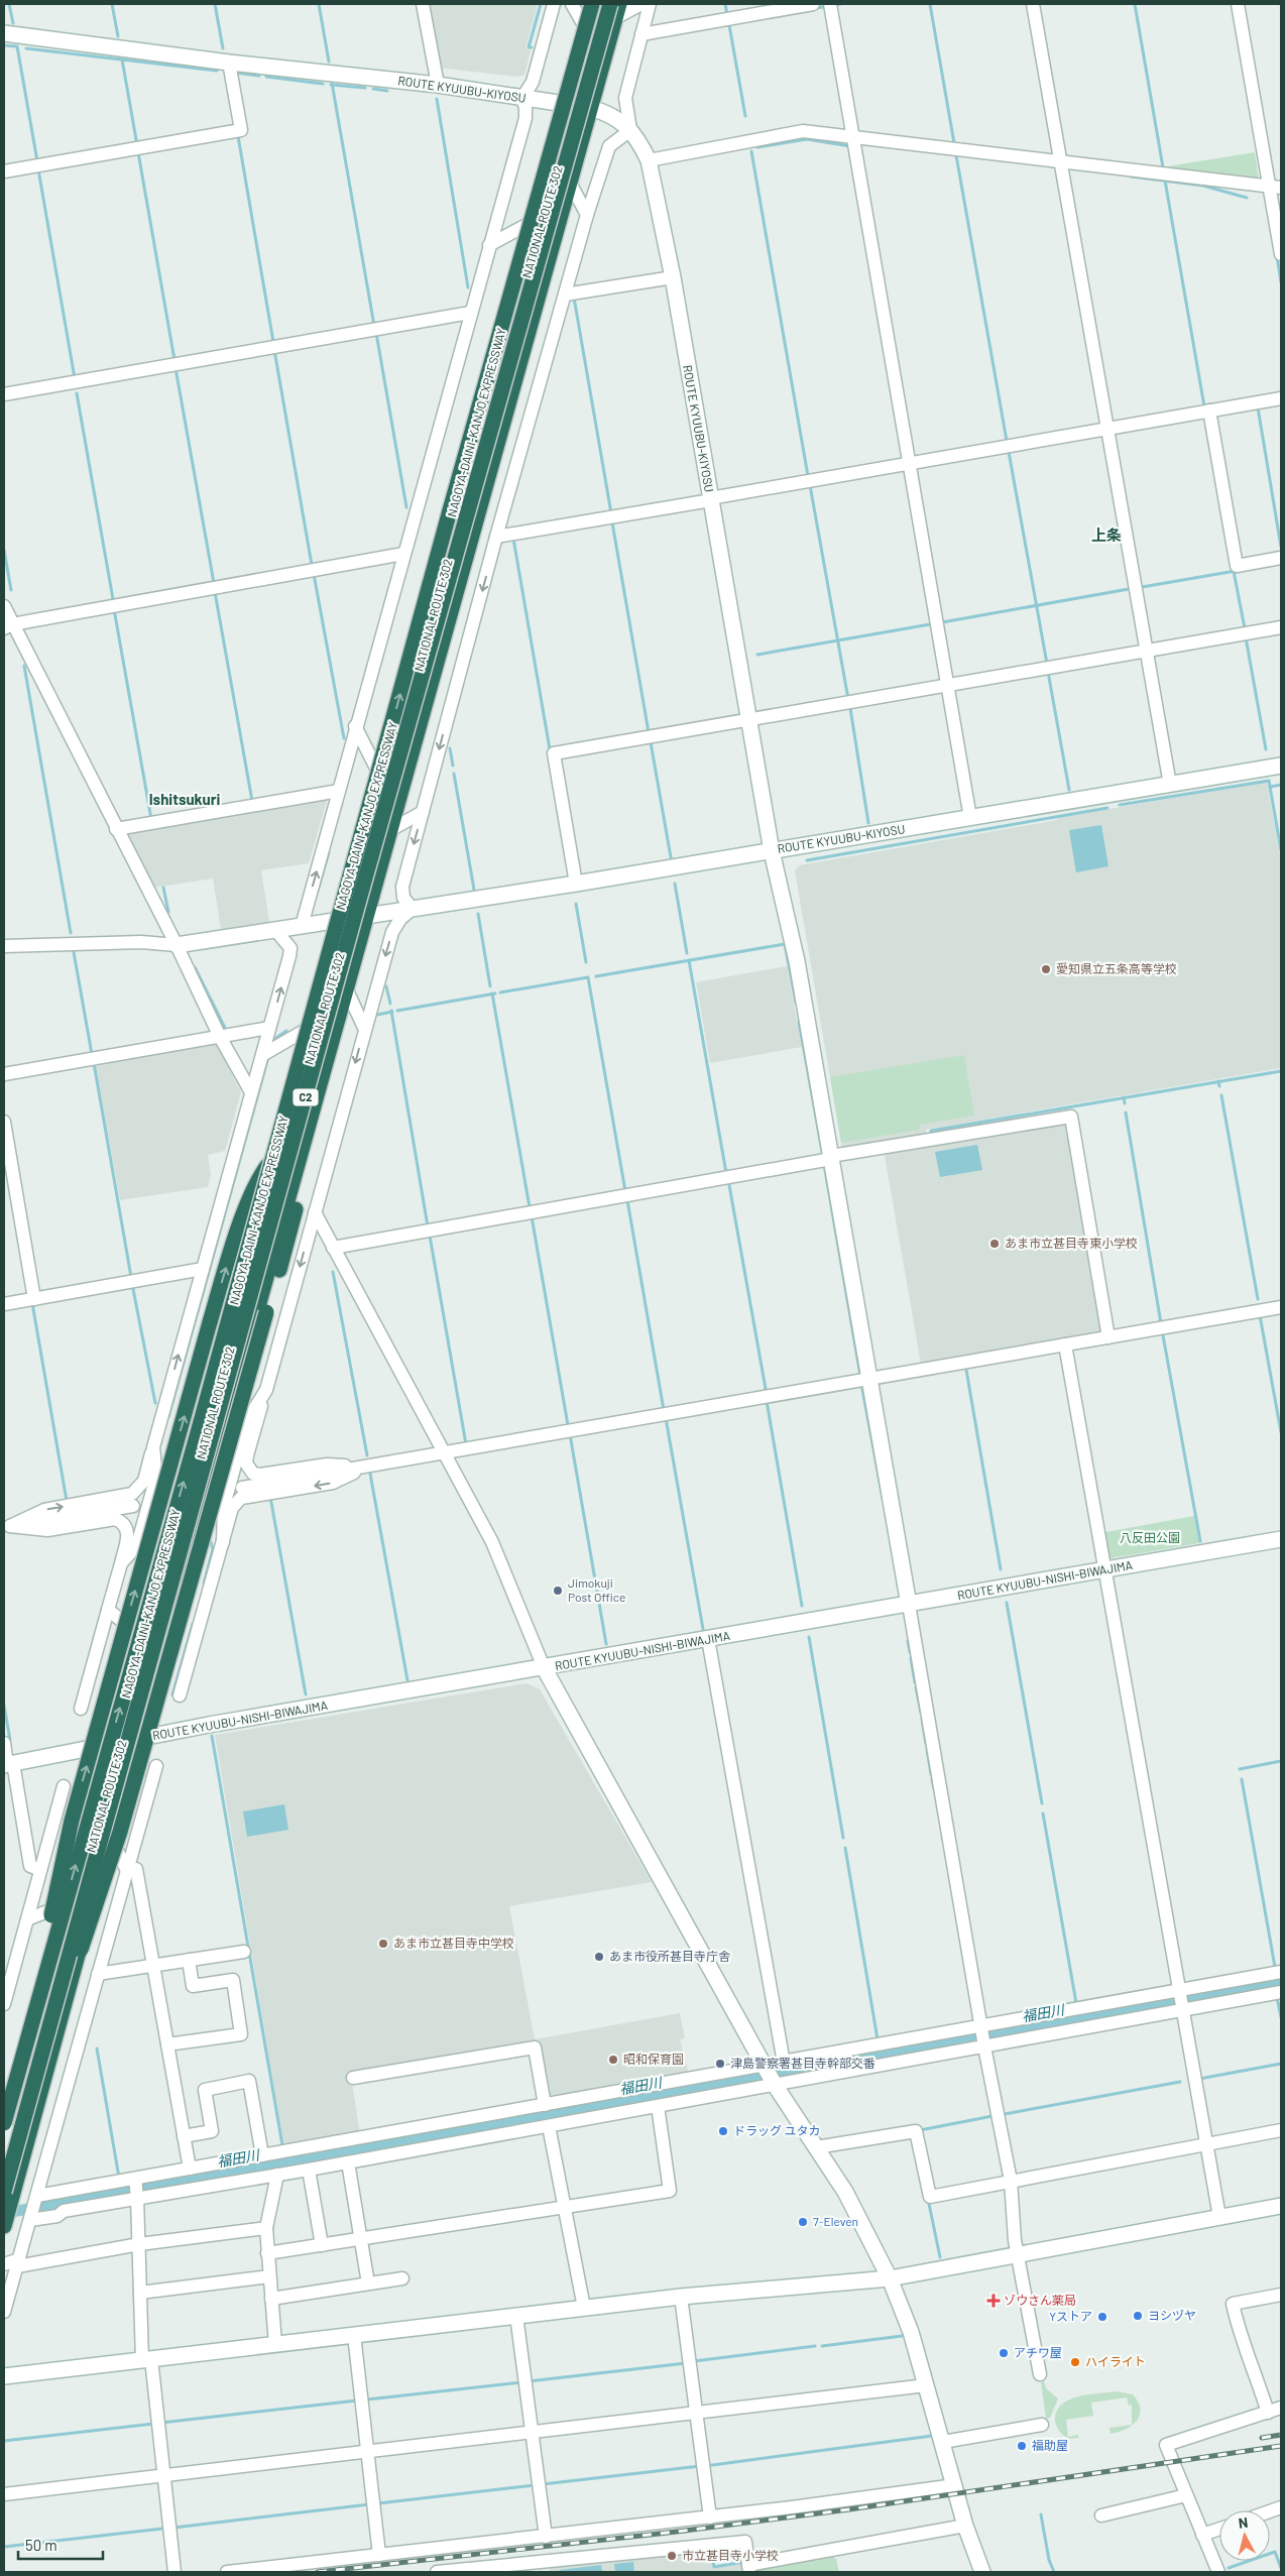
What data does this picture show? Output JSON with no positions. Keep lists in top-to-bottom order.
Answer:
{
  "streets": {
    "highway": ["NATIONAL ROUTE 302", "NAGOYA-DAINI-KANJO EXPRESSWAY", "C2"],
    "street": ["ROUTE KYUUBU-KIYOSU", "ROUTE KYUUBU-NISHI-BIWAJIMA"]
  },
  "crossings": [
    ["ROUTE KYUUBU-KIYOSU", "NATIONAL ROUTE 302"],
    ["NATIONAL ROUTE 302", "NAGOYA-DAINI-KANJO EXPRESSWAY"],
    ["NATIONAL ROUTE 302", "ROUTE KYUUBU-NISHI-BIWAJIMA"]
  ],
  "districts": ["上条", "Ishitsukuri"],
  "water": ["福田川"],
  "parks": ["八反田公園"],
  "places": {
    "other": [
      "愛知県立五条高等学校",
      "あま市立甚目寺東小学校",
      "Jimokuji Post Office",
      "あま市立甚目寺中学校",
      "あま市役所甚目寺庁舎",
      "昭和保育園",
      "津島警察署甚目寺幹部交番",
      "ドラッグ ユタカ",
      "7-Eleven",
      "ヨシヅヤ",
      "Yストア",
      "アチワ屋",
      "ハイライト",
      "福助屋",
      "市立甚目寺小学校"
    ],
    "health": ["ゾウさん薬局"]
  },
  "scale_bar": "50 m",
  "north": "top"
}
